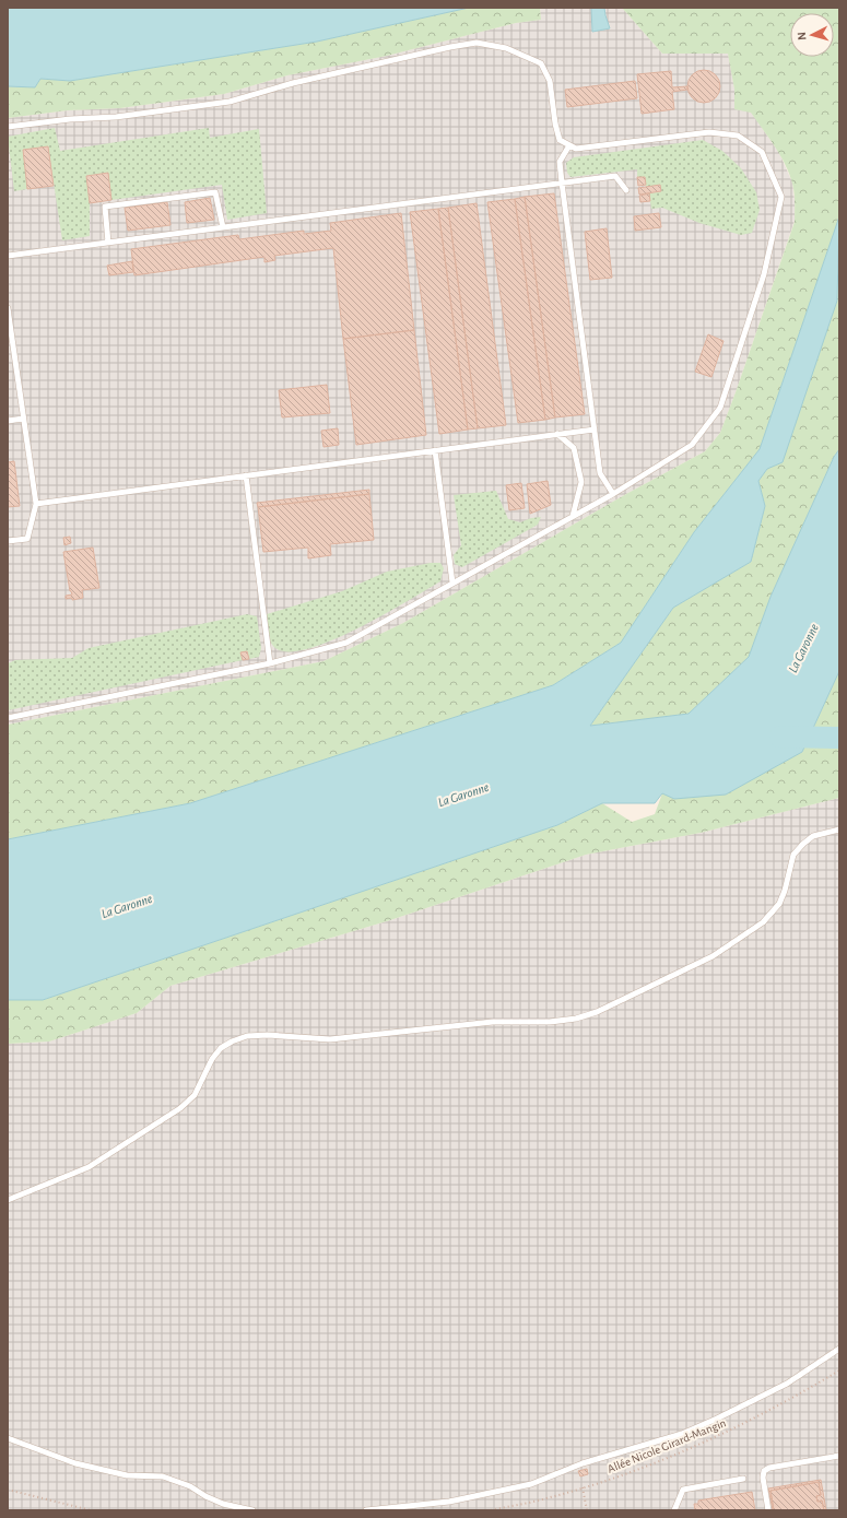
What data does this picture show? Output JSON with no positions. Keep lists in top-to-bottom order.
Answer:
{
  "streets": {
    "path": ["Allée Nicole Girard-Mangin"]
  },
  "water": ["La Garonne"],
  "north": "left"
}
